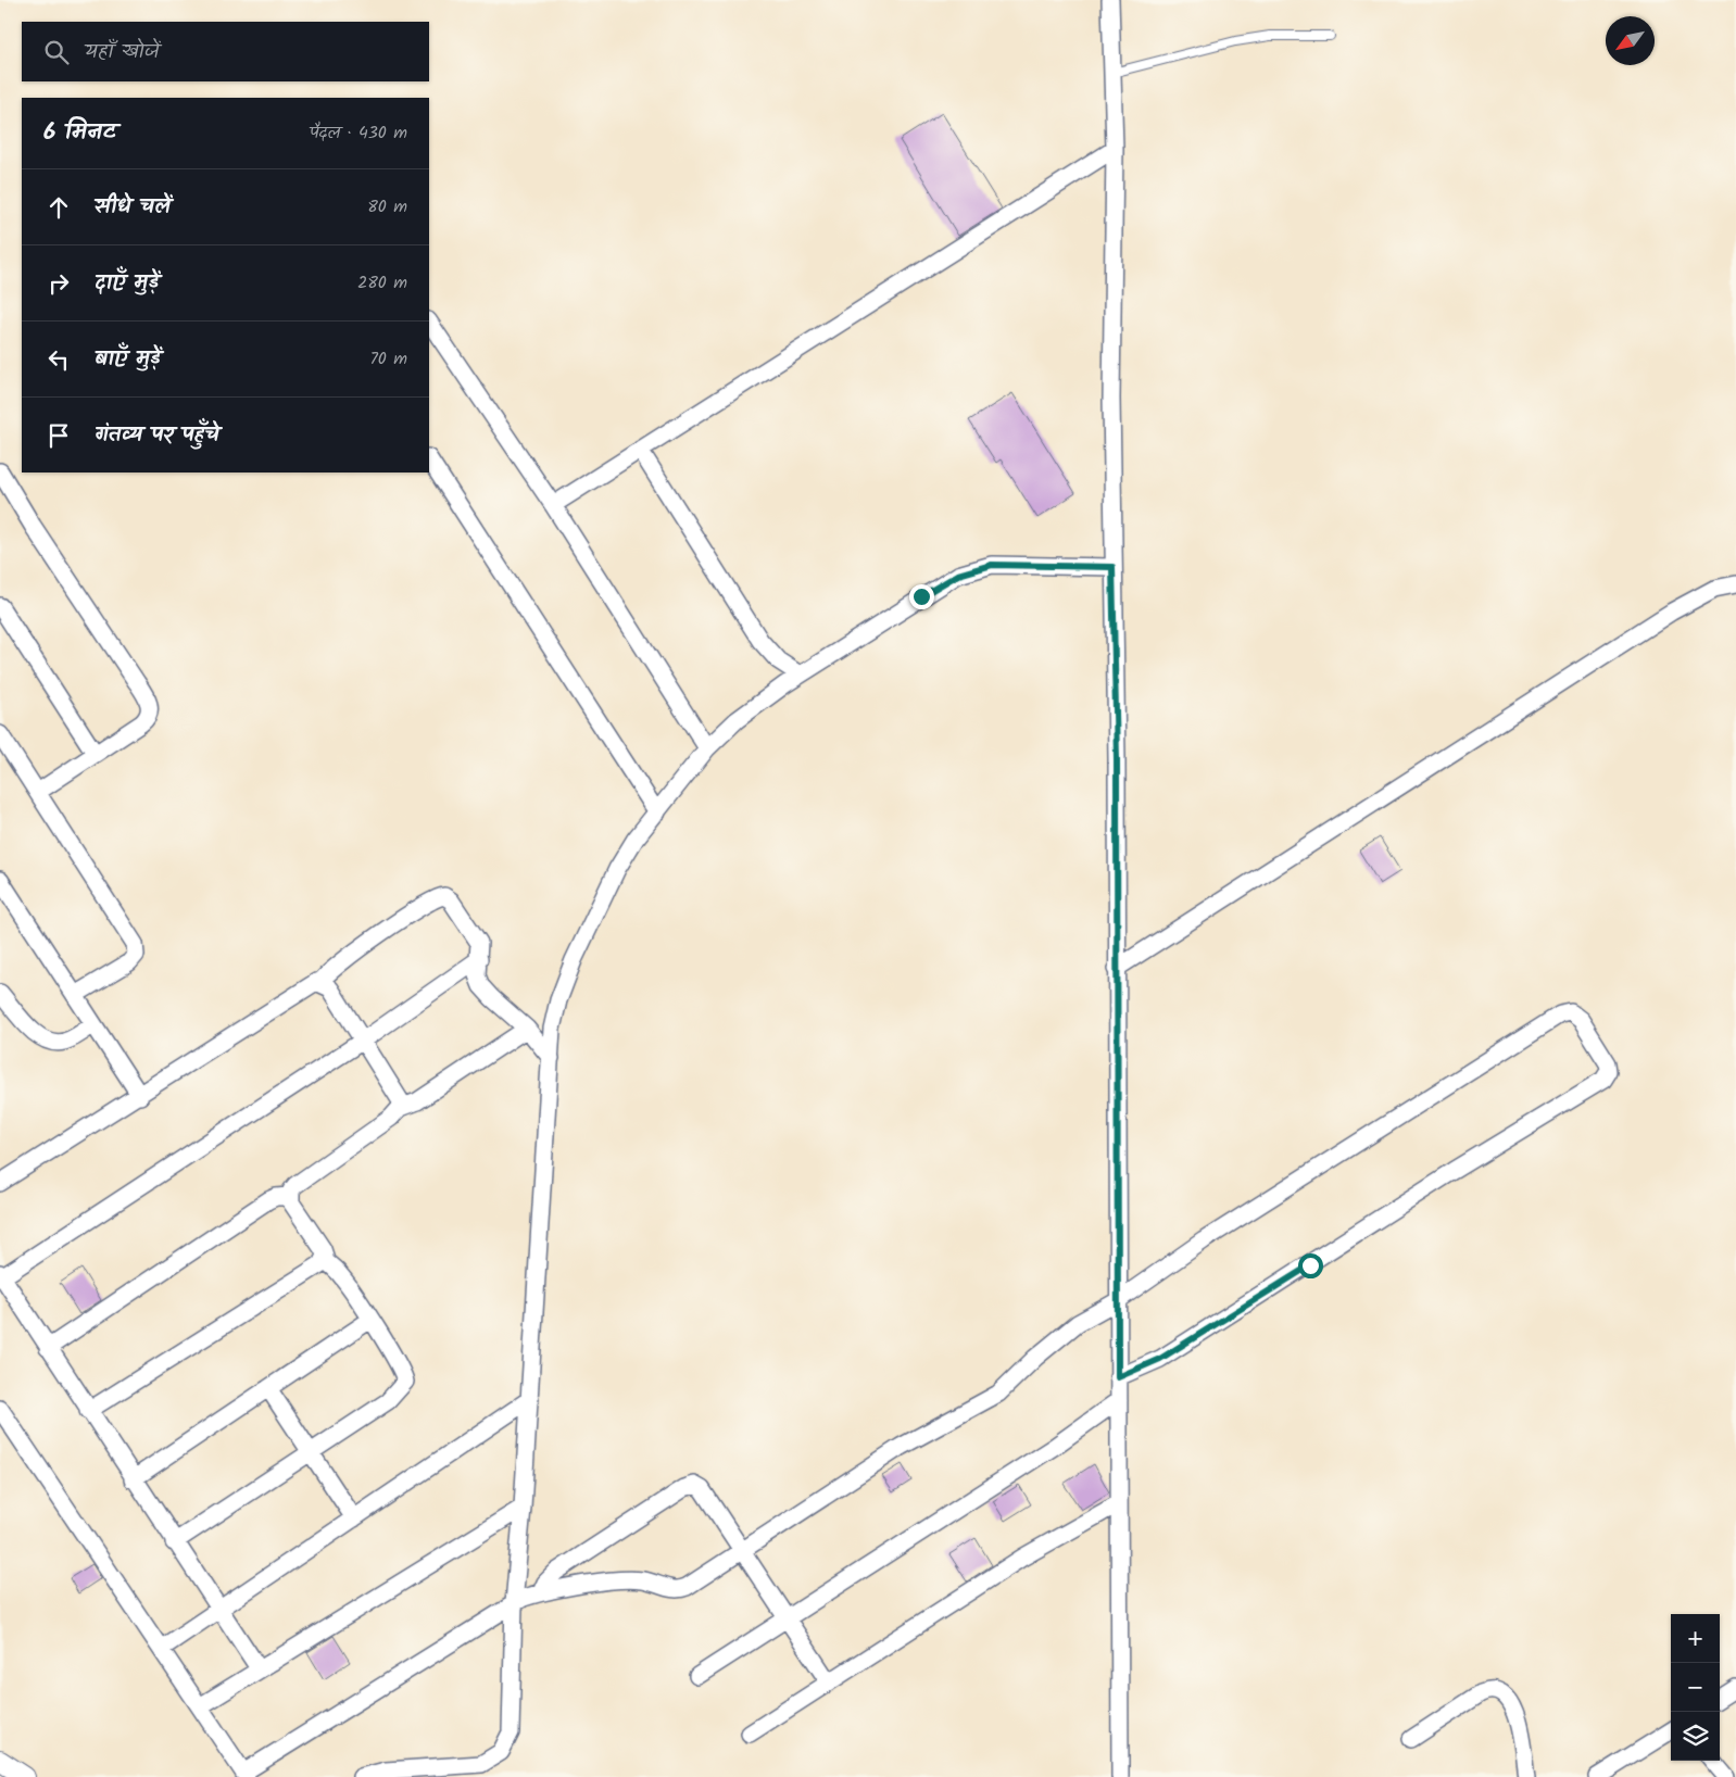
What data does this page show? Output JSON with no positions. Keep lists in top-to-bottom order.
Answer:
{
  "north": "bottom left",
  "page": {
    "search": "यहाँ खोजें",
    "heading": ["6 मिनट", "पैदल · 430 m"],
    "list": [
      ["सीधे चलें", "80 m"],
      ["दाएँ मुड़ें", "280 m"],
      ["बाएँ मुड़ें", "70 m"],
      "गंतव्य पर पहुँचे"
    ],
    "map_buttons": ["+", "−"]
  }
}
